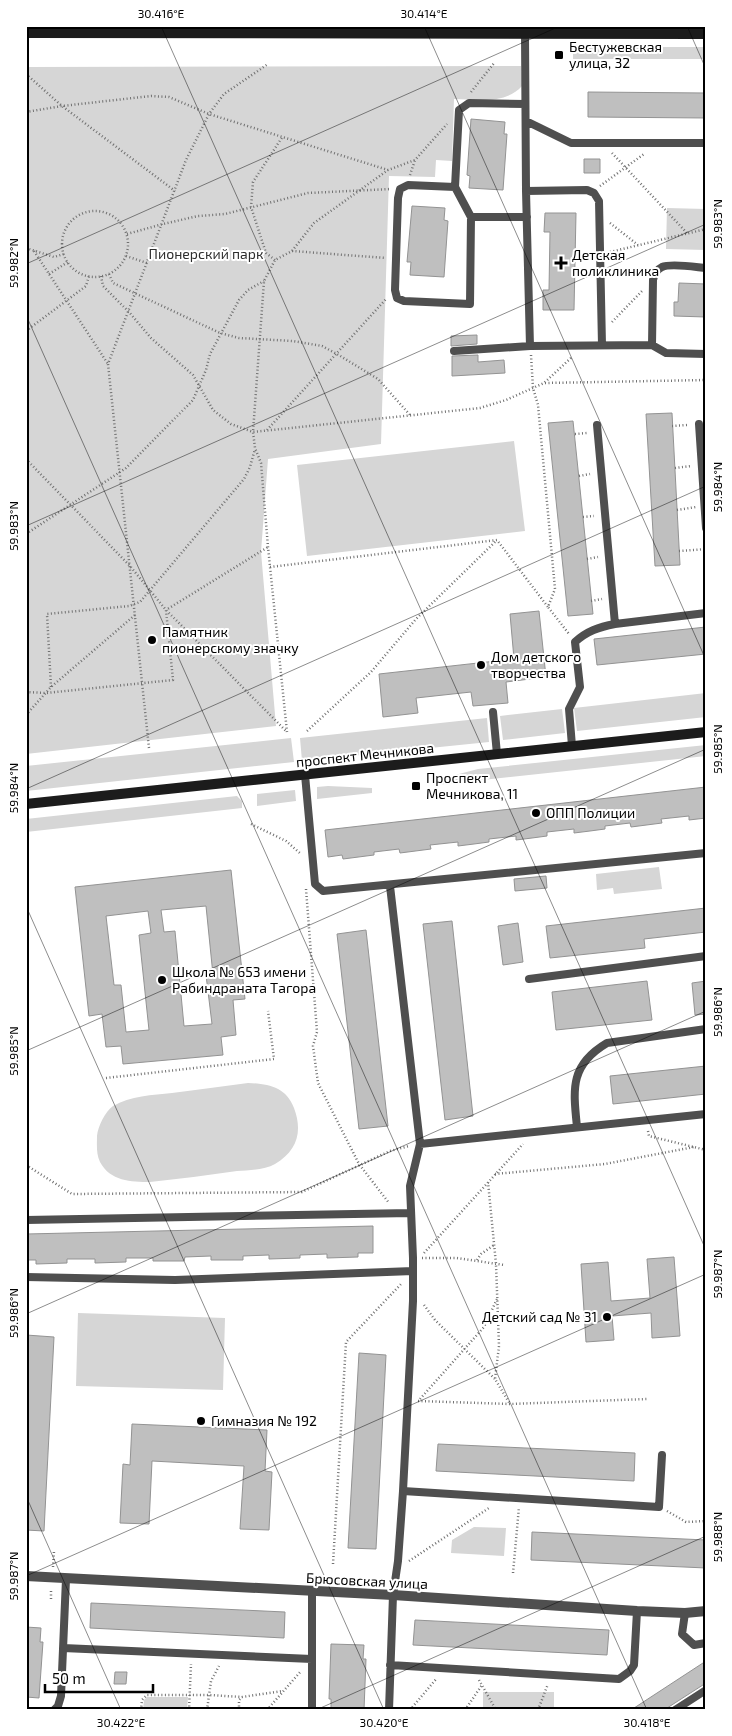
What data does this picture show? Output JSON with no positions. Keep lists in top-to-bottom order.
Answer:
{
  "streets": {
    "street": ["проспект Мечникова", "Брюсовская улица"]
  },
  "parks": ["Пионерский парк"],
  "places": {
    "transit": ["Бестужевская улица, 32", "Проспект Мечникова, 11"],
    "health": ["Детская поликлиника"],
    "other": [
      "Памятник пионерскому значку",
      "Дом детского творчества",
      "ОПП Полиции",
      "Школа № 653 имени Рабиндраната Тагора",
      "Детский сад № 31",
      "Гимназия № 192"
    ]
  },
  "scale_bar": "50 m",
  "coordinates": [
    "30.416°E",
    "30.414°E",
    "59.983°N",
    "59.982°N",
    "59.984°N",
    "59.985°N",
    "59.986°N",
    "59.987°N",
    "59.988°N",
    "30.422°E",
    "30.420°E",
    "30.418°E"
  ]
}
